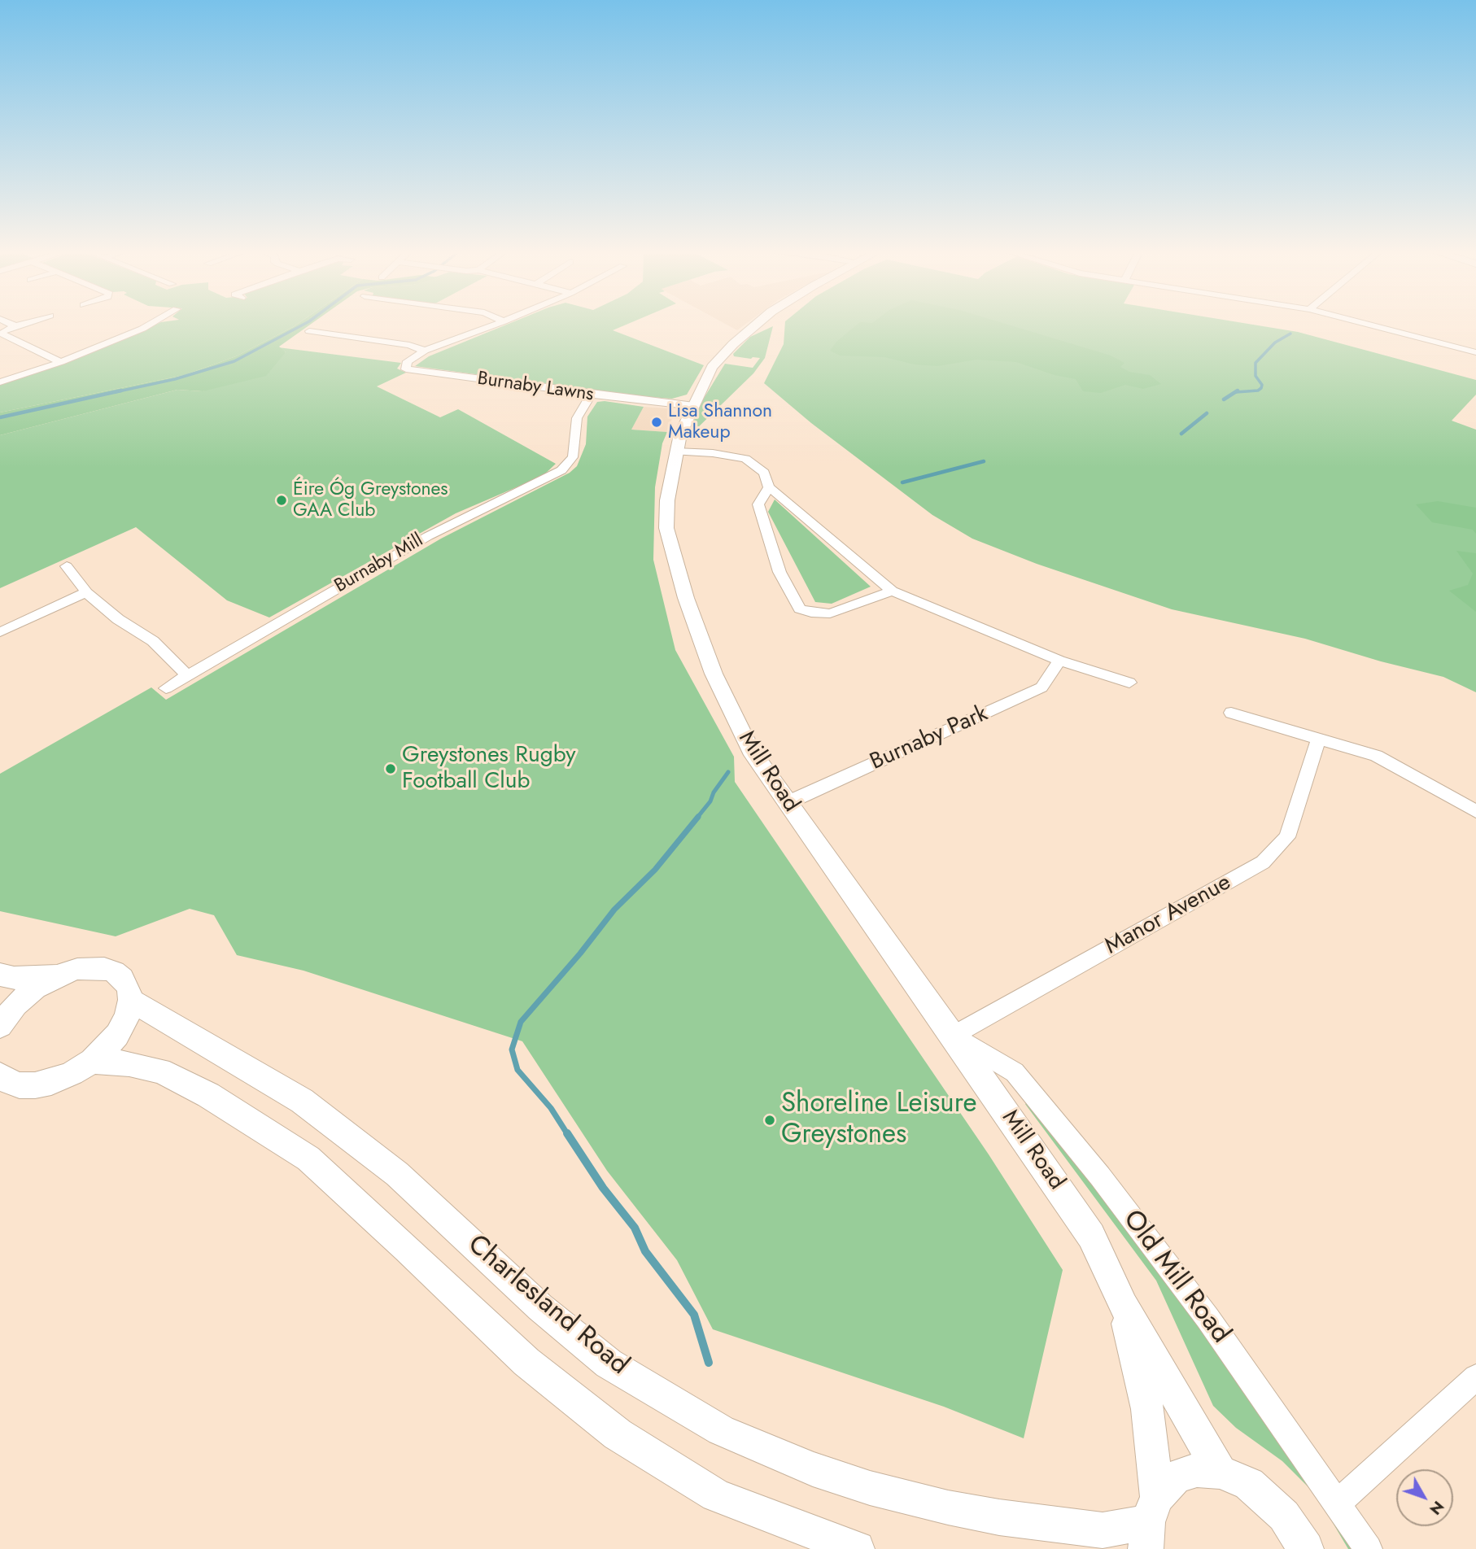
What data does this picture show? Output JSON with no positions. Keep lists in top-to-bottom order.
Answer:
{
  "streets": {
    "main road": ["Mill Road", "Charlesland Road"],
    "street": [
      "Burnaby Lawns",
      "Burnaby Mill",
      "Burnaby Park",
      "Manor Avenue",
      "Old Mill Road"
    ]
  },
  "crossings": [
    ["Burnaby Lawns", "Burnaby Mill"],
    ["Burnaby Lawns", "Mill Road"],
    ["Burnaby Park", "Mill Road"],
    ["Mill Road", "Manor Avenue"],
    ["Mill Road", "Old Mill Road"],
    ["Mill Road", "Charlesland Road"],
    ["Manor Avenue", "Old Mill Road"]
  ],
  "places": [
    "Lisa Shannon Makeup",
    "Éire Óg Greystones GAA Club",
    "Greystones Rugby Football Club",
    "Shoreline Leisure Greystones"
  ],
  "north": "bottom right"
}
